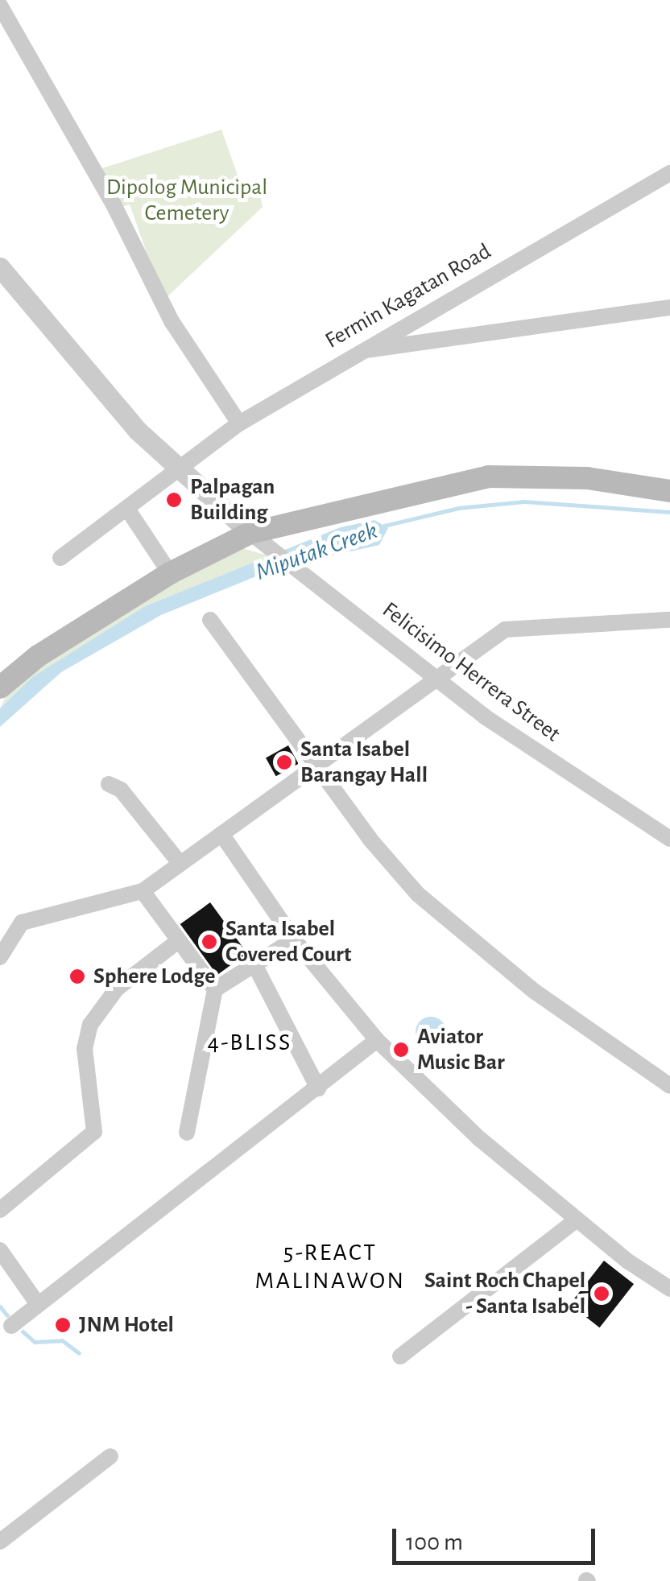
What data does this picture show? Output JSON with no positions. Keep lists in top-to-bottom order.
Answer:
{
  "streets": {
    "street": ["Fermin Kagatan Road", "Felicisimo Herrera Street"]
  },
  "crossings": [
    ["Fermin Kagatan Road", "Felicisimo Herrera Street"]
  ],
  "districts": ["4-BLISS", "5-REACT MALINAWON"],
  "water": ["Miputak Creek"],
  "parks": ["Dipolog Municipal Cemetery"],
  "places": [
    "Palpagan Building",
    "Santa Isabel Barangay Hall",
    "Santa Isabel Covered Court",
    "Sphere Lodge",
    "Aviator Music Bar",
    "Saint Roch Chapel - Santa Isabel",
    "JNM Hotel"
  ],
  "scale_bar": "100 m"
}
